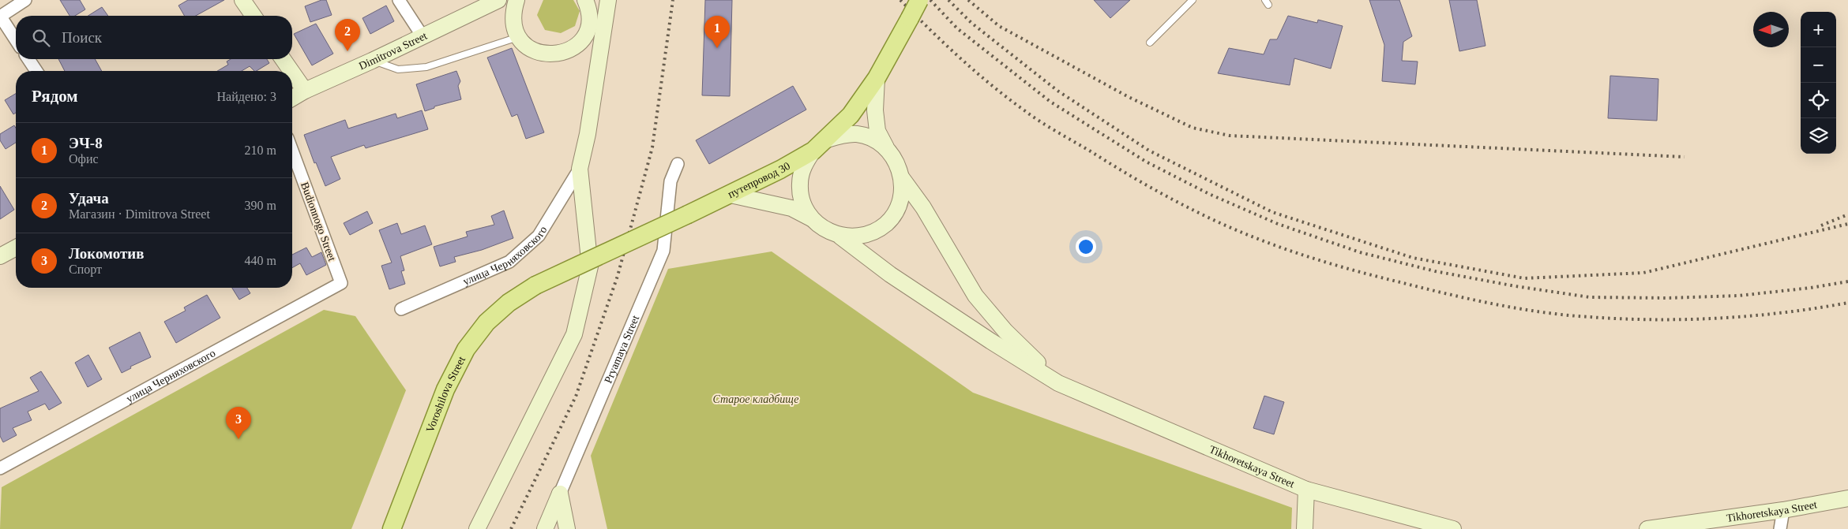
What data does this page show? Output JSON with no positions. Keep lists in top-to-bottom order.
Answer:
{
  "streets": {
    "main road": ["путепровод 30", "Voroshilova Street"],
    "street": [
      "Dimitrova Street",
      "Budionnogo Street",
      "улица Черняховского",
      "Pryamaya Street",
      "Tikhoretskaya Street"
    ]
  },
  "crossings": [
    ["путепровод 30", "Voroshilova Street"],
    ["Budionnogo Street", "улица Черняховского"]
  ],
  "parks": ["Старое кладбище"],
  "north": "left",
  "page": {
    "map_buttons": ["+", "−"],
    "pins": ["1", "2", "3"],
    "search": "Поиск",
    "heading": ["Рядом", "Найдено: 3"],
    "list": [
      {
        "mark": "1",
        "name": "ЭЧ-8",
        "note": "Офис",
        "value": "210 m"
      },
      {
        "mark": "2",
        "name": "Удача",
        "note": "Магазин · Dimitrova Street",
        "value": "390 m"
      },
      {
        "mark": "3",
        "name": "Локомотив",
        "note": "Спорт",
        "value": "440 m"
      }
    ]
  }
}
